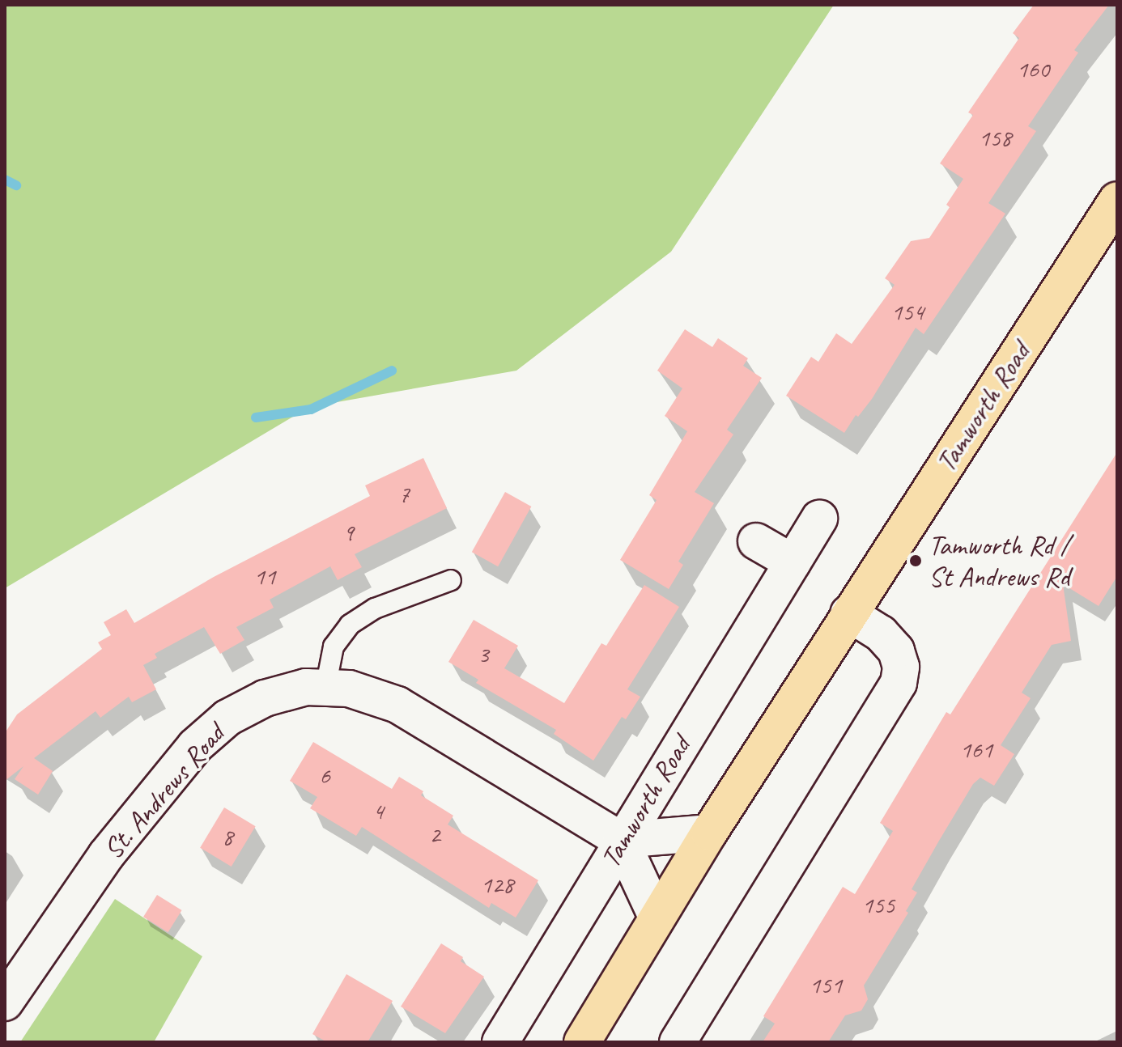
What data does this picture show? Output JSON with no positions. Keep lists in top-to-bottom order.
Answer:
{
  "streets": {
    "main road": ["Tamworth Road"],
    "street": ["St. Andrews Road"]
  },
  "crossings": [
    ["Tamworth Road", "St. Andrews Road"]
  ],
  "places": ["Tamworth Rd / St Andrews Rd"],
  "house_numbers": [
    "160",
    "158",
    "154",
    "7",
    "9",
    "11",
    "3",
    "161",
    "6",
    "4",
    "2",
    "8",
    "128",
    "155",
    "151"
  ]
}
